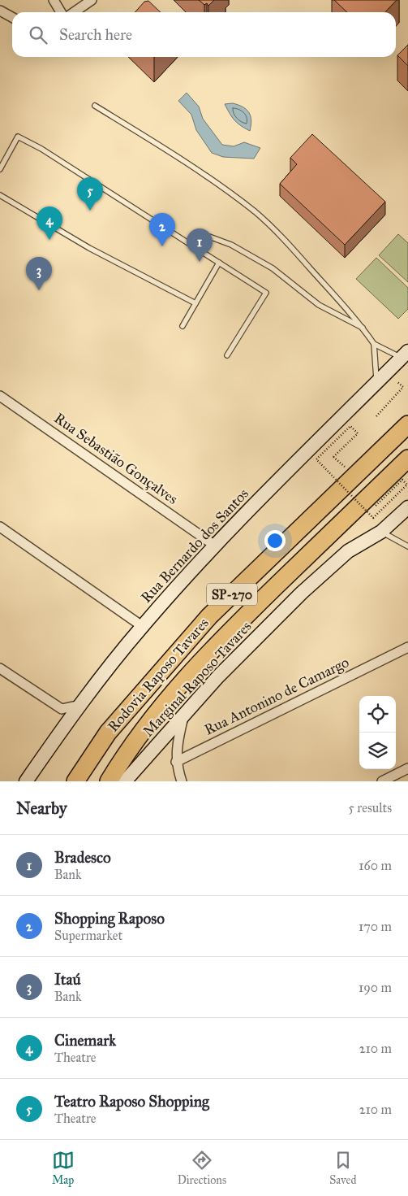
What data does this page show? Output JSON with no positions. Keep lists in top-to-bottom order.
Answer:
{
  "streets": {
    "highway": ["SP-270", "Rodovia Raposo Tavares"],
    "street": [
      "Rua Sebastião Gonçalves",
      "Rua Bernardo dos Santos",
      "Marginal Raposo Tavares",
      "Rua Antonino de Camargo"
    ]
  },
  "crossings": [
    ["Rua Sebastião Gonçalves", "Rua Bernardo dos Santos"]
  ],
  "page": {
    "search": "Search here",
    "pins": [
      "5",
      "4",
      "2",
      "1",
      "3"
    ],
    "heading": ["Nearby", "5 results"],
    "list": [
      {
        "mark": "1",
        "name": "Bradesco",
        "note": "Bank",
        "value": "160 m"
      },
      {
        "mark": "2",
        "name": "Shopping Raposo",
        "note": "Supermarket",
        "value": "170 m"
      },
      {
        "mark": "3",
        "name": "Itaú",
        "note": "Bank",
        "value": "190 m"
      },
      {
        "mark": "4",
        "name": "Cinemark",
        "note": "Theatre",
        "value": "210 m"
      },
      {
        "mark": "5",
        "name": "Teatro Raposo Shopping",
        "note": "Theatre",
        "value": "210 m"
      }
    ],
    "nav": ["Map", "Directions", "Saved"]
  }
}
